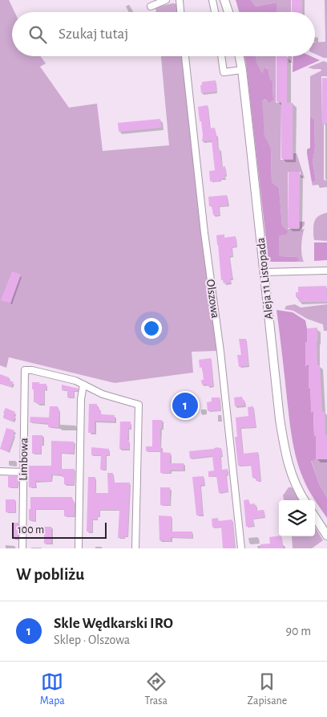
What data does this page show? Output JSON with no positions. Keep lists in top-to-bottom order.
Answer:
{
  "streets": {
    "street": ["Aleja 11 Listopada", "Olszowa", "Limbowa"]
  },
  "scale_bar": "100 m",
  "page": {
    "search": "Szukaj tutaj",
    "pins": "1",
    "scale": "100 m",
    "heading": "W pobliżu",
    "list": [
      {
        "mark": "1",
        "name": "Skle Wędkarski IRO",
        "note": "Sklep · Olszowa",
        "value": "90 m"
      }
    ],
    "nav": ["Mapa", "Trasa", "Zapisane"]
  }
}
